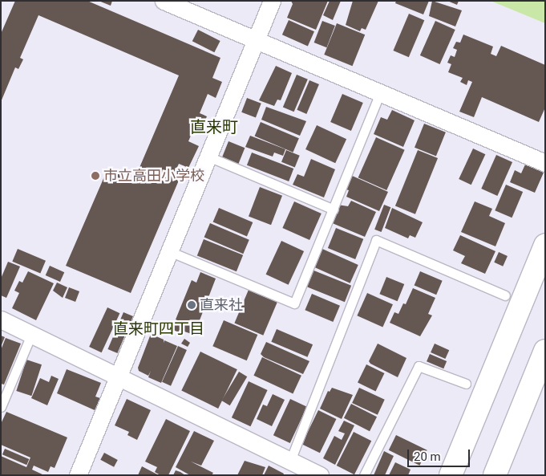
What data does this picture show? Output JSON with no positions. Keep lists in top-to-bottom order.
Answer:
{
  "districts": ["直来町", "直来町四丁目"],
  "places": ["市立高田小学校", "直来社"],
  "scale_bar": "20 m"
}
